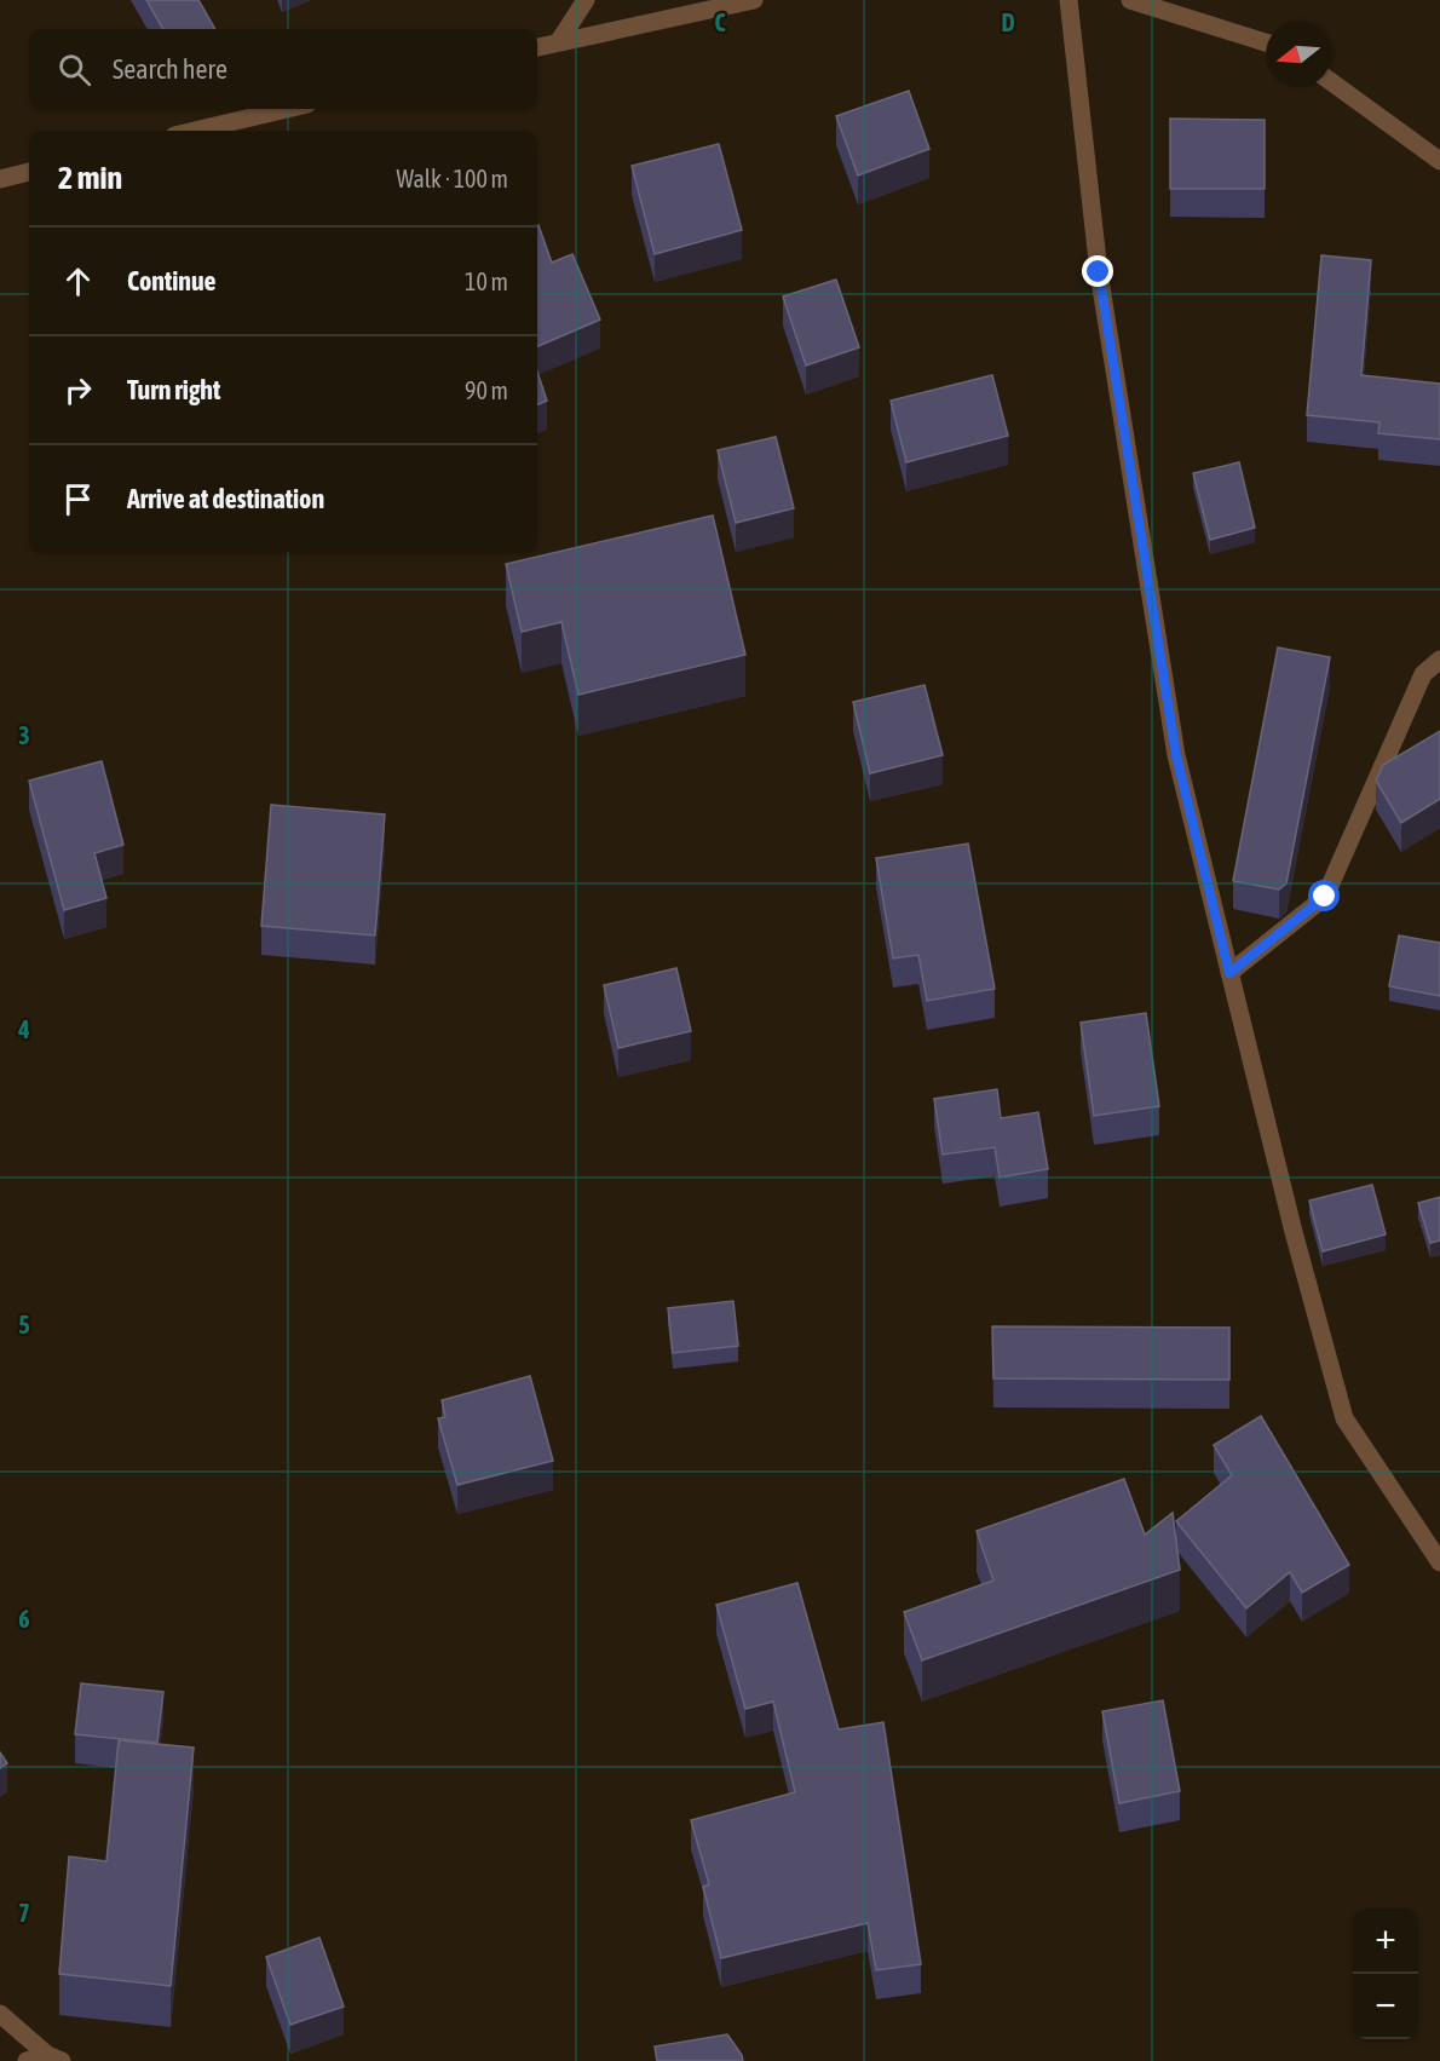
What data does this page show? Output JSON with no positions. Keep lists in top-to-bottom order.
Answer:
{
  "north": "left",
  "page": {
    "search": "Search here",
    "heading": ["2 min", "Walk · 100 m"],
    "list": [
      ["Continue", "10 m"],
      ["Turn right", "90 m"],
      "Arrive at destination"
    ],
    "map_buttons": ["+", "−"]
  },
  "grid": {
    "columns": ["C", "D"],
    "rows": [
      "3",
      "4",
      "5",
      "6",
      "7"
    ]
  }
}
